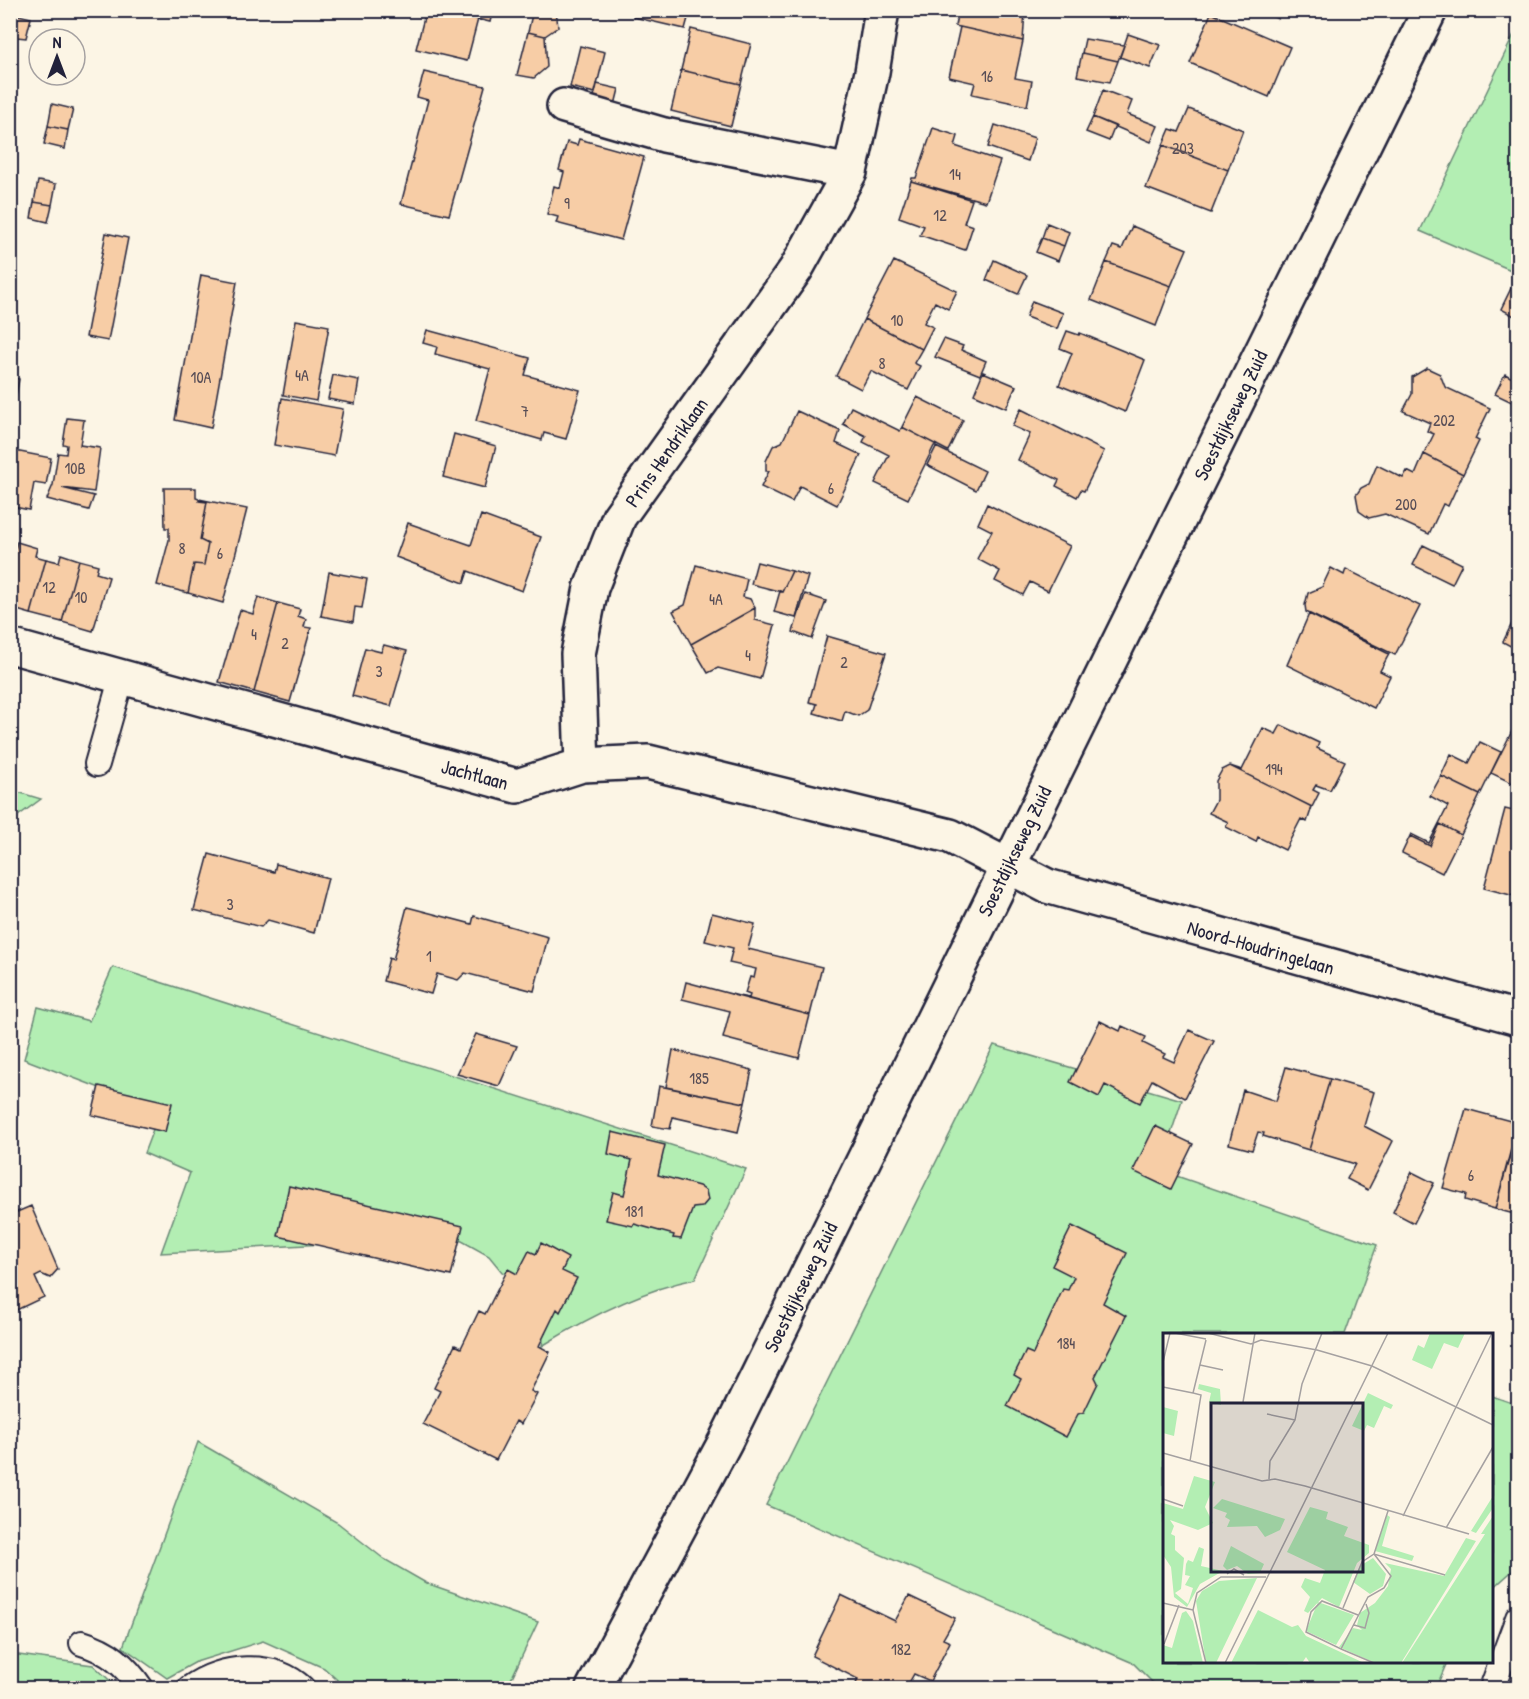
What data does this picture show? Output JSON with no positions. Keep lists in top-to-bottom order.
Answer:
{
  "streets": {
    "street": [
      "Soestdijkseweg Zuid",
      "Prins Hendriklaan",
      "Jachtlaan",
      "Noord-Houdringelaan"
    ]
  },
  "crossings": [
    ["Soestdijkseweg Zuid", "Jachtlaan"],
    ["Soestdijkseweg Zuid", "Noord-Houdringelaan"],
    ["Prins Hendriklaan", "Jachtlaan"],
    ["Jachtlaan", "Noord-Houdringelaan"]
  ],
  "house_numbers": [
    "16",
    "203",
    "14",
    "9",
    "12",
    "10",
    "8",
    "4A",
    "10A",
    "7",
    "202",
    "10B",
    "6",
    "200",
    "8",
    "6",
    "12",
    "10",
    "4A",
    "4",
    "2",
    "4",
    "2",
    "3",
    "194",
    "3",
    "1",
    "185",
    "6",
    "181",
    "184",
    "182"
  ],
  "north": "top"
}
